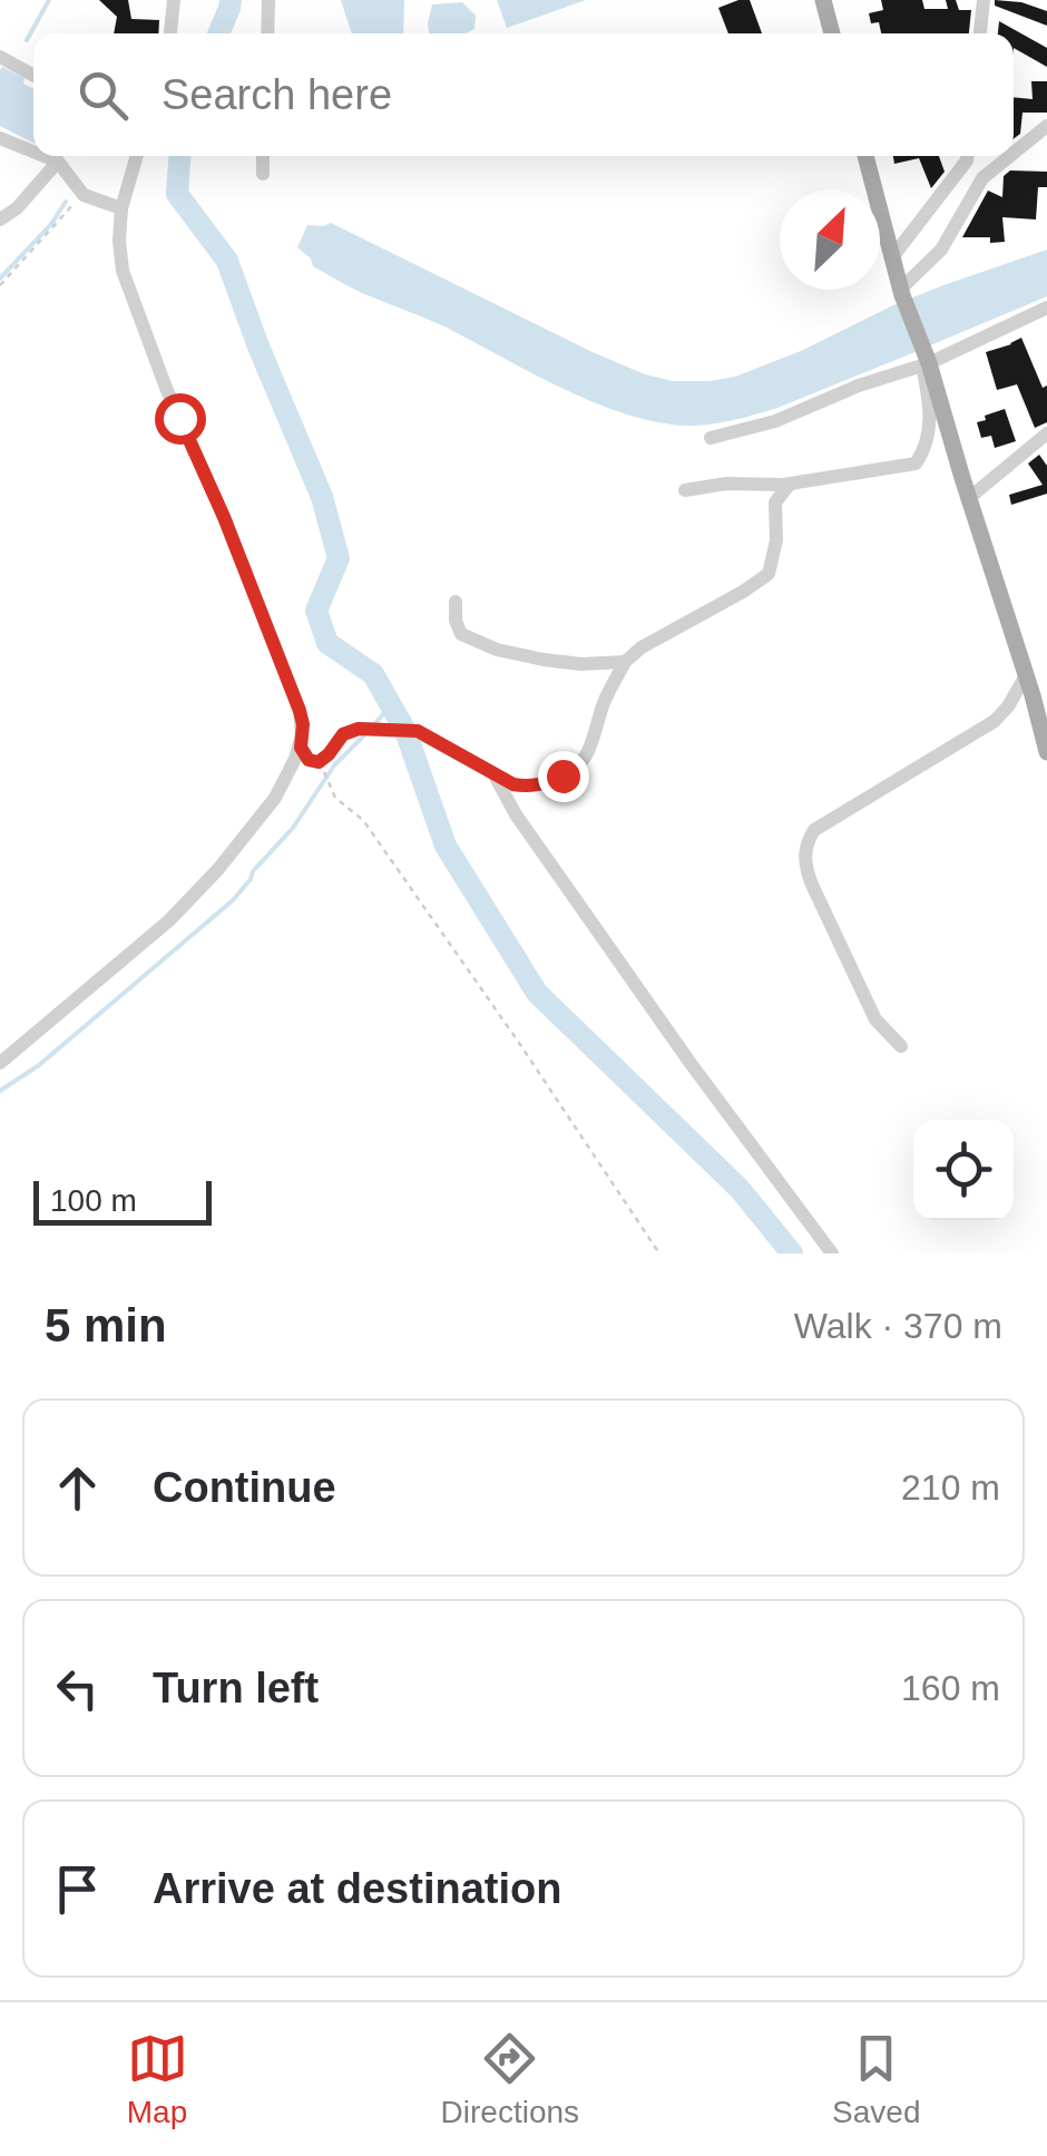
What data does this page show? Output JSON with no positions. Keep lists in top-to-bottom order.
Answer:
{
  "scale_bar": "100 m",
  "north": "top right",
  "page": {
    "search": "Search here",
    "scale": "100 m",
    "heading": ["5 min", "Walk · 370 m"],
    "list": [
      ["Continue", "210 m"],
      ["Turn left", "160 m"],
      "Arrive at destination"
    ],
    "nav": ["Map", "Directions", "Saved"]
  }
}
